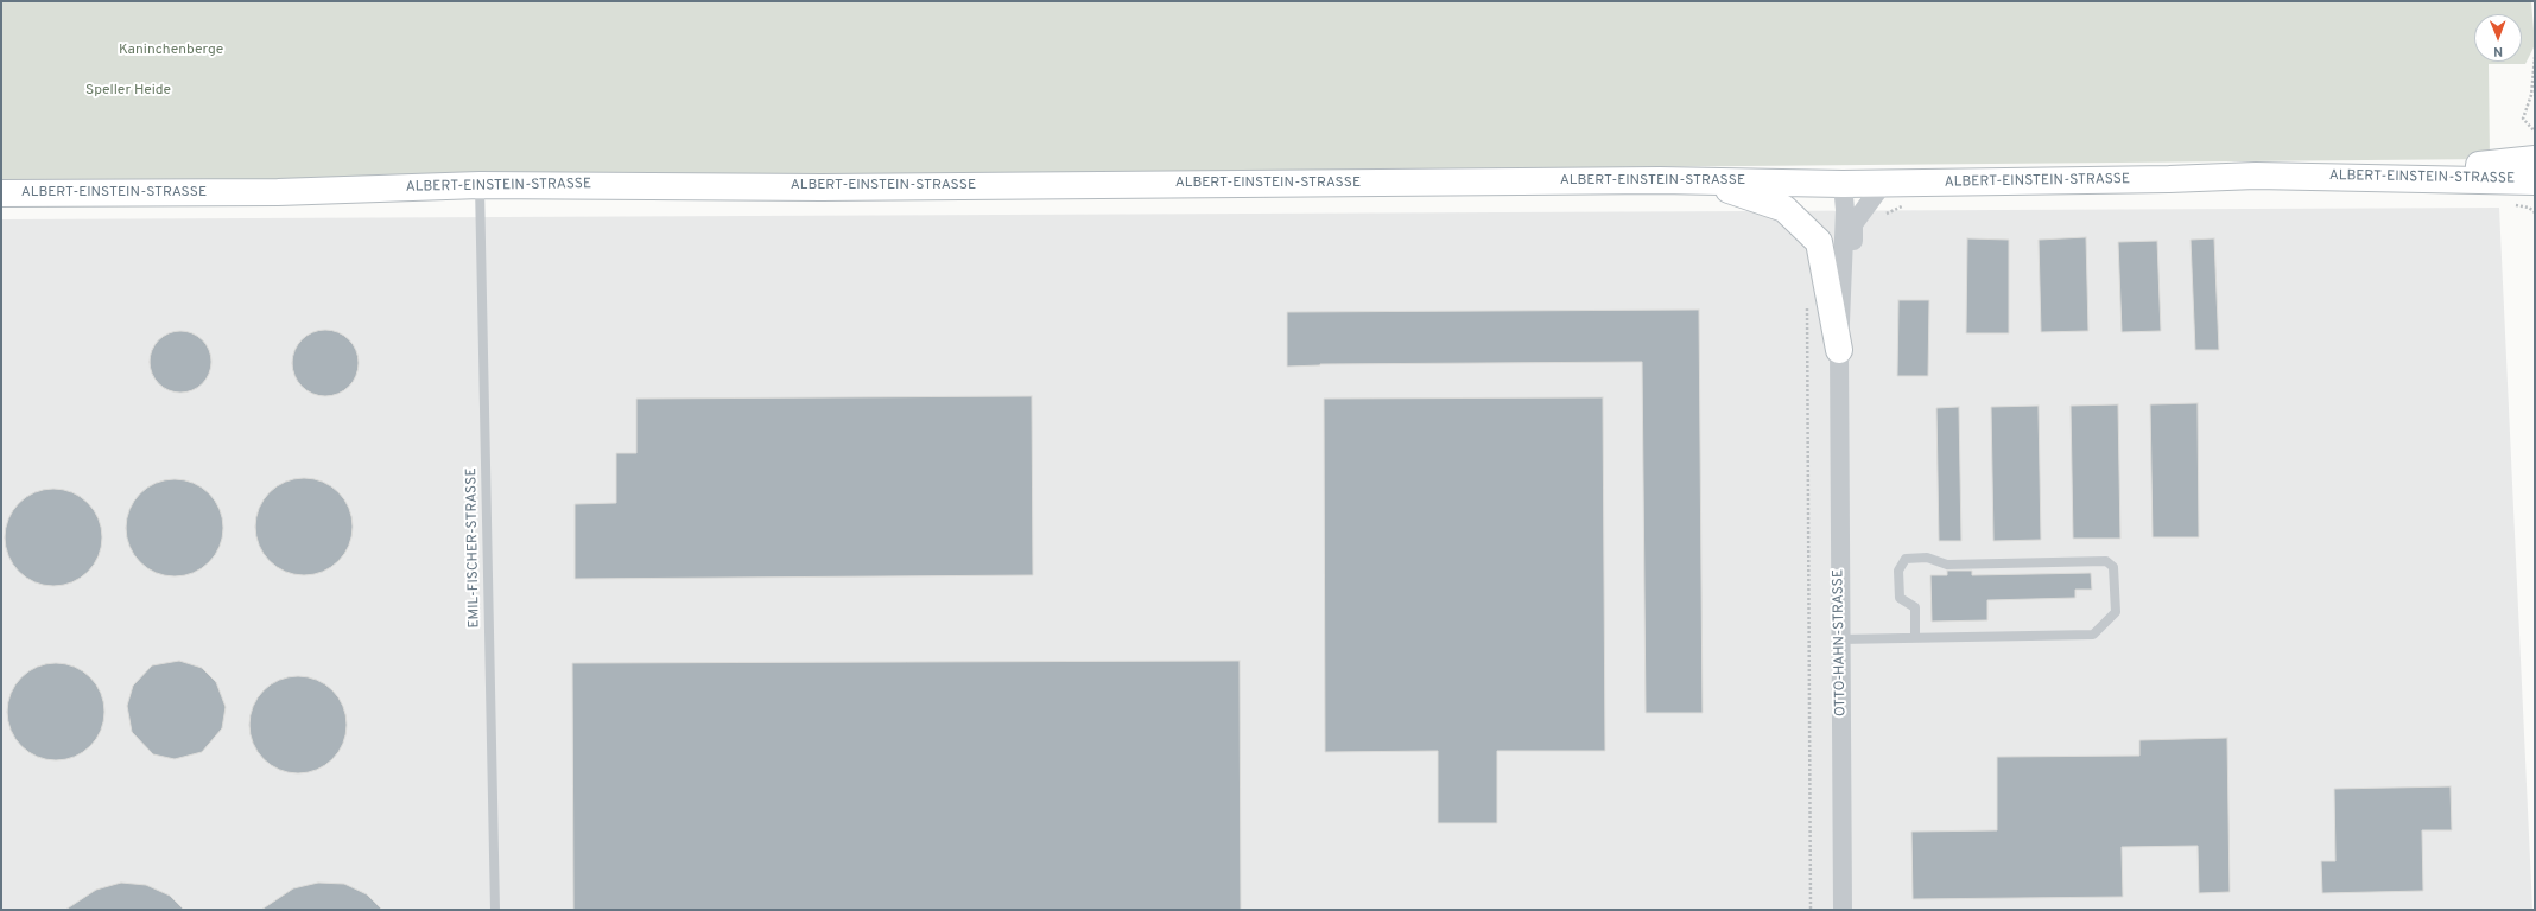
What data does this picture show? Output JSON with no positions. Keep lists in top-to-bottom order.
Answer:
{
  "streets": {
    "main road": ["ALBERT-EINSTEIN-STRASSE"],
    "street": ["OTTO-HAHN-STRASSE"],
    "lane": ["EMIL-FISCHER-STRASSE"]
  },
  "crossings": [
    ["ALBERT-EINSTEIN-STRASSE", "EMIL-FISCHER-STRASSE"],
    ["ALBERT-EINSTEIN-STRASSE", "OTTO-HAHN-STRASSE"]
  ],
  "parks": ["Kaninchenberge", "Speller Heide"],
  "north": "bottom"
}
